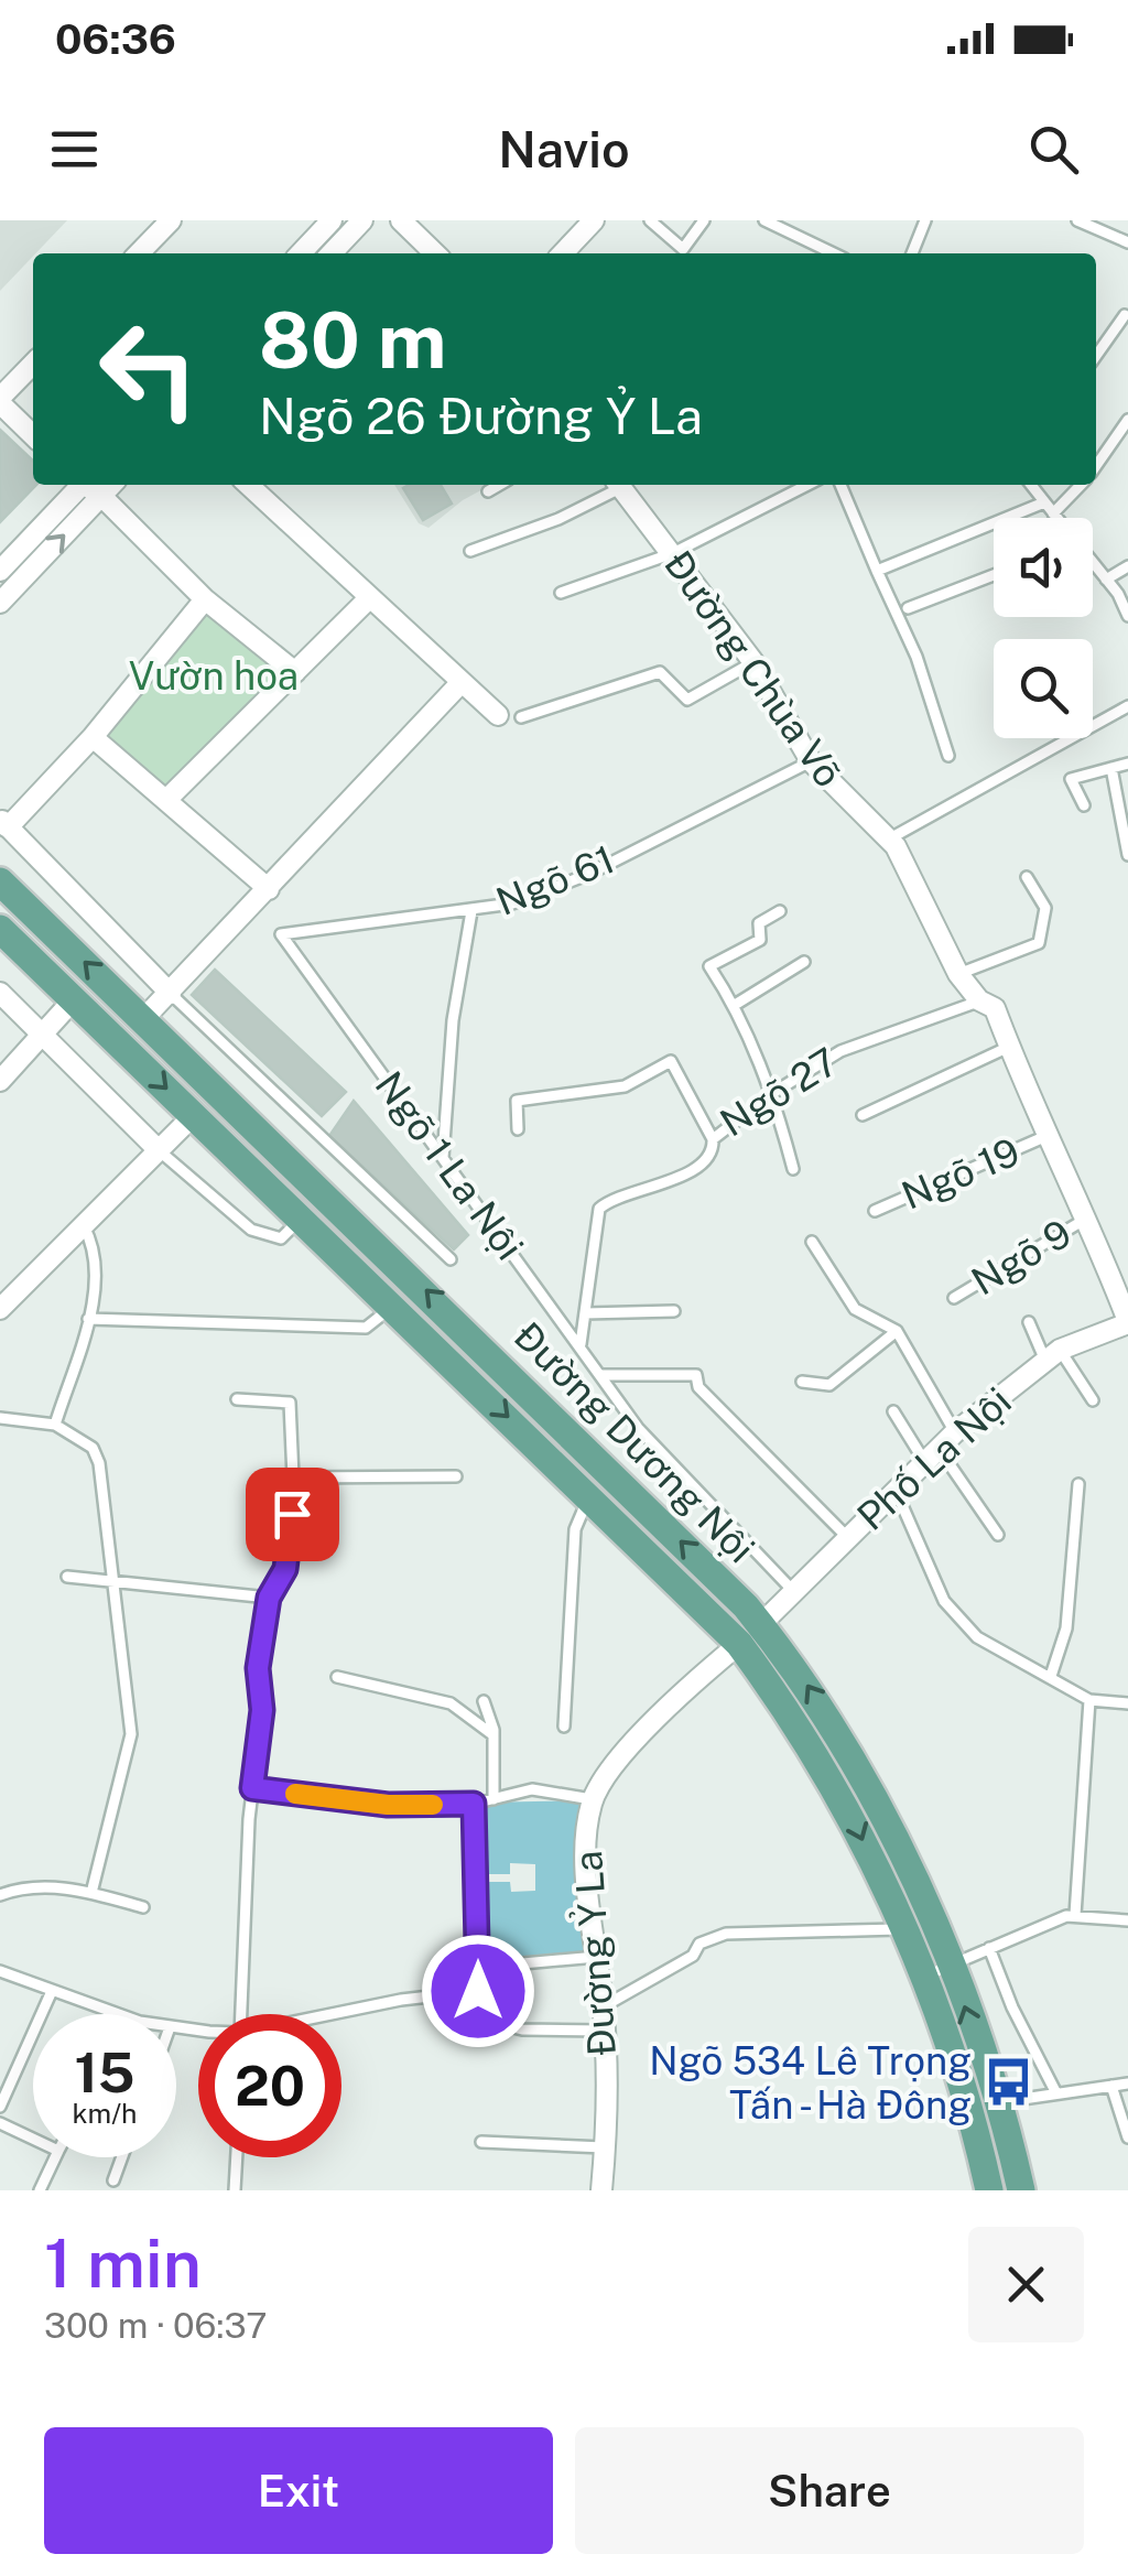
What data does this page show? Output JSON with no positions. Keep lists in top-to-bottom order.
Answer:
{
  "streets": {
    "main road": ["Đường Dương Nội"],
    "street": ["Đường Chùa Võ", "Phố La Nội", "Đường Ỷ La"],
    "lane": [
      "Ngõ 61",
      "Ngõ 27",
      "Ngõ 1 La Nội",
      "Ngõ 19",
      "Ngõ 9"
    ]
  },
  "crossings": [
    ["Đường Chùa Võ", "Ngõ 61"],
    ["Đường Chùa Võ", "Ngõ 27"],
    ["Đường Chùa Võ", "Ngõ 19"],
    ["Đường Chùa Võ", "Ngõ 9"],
    ["Đường Chùa Võ", "Phố La Nội"],
    ["Ngõ 61", "Ngõ 1 La Nội"],
    ["Ngõ 1 La Nội", "Phố La Nội"],
    ["Đường Dương Nội", "Phố La Nội"],
    ["Đường Dương Nội", "Đường Ỷ La"]
  ],
  "parks": ["Vườn hoa"],
  "places": {
    "bus stop": ["Ngõ 534 Lê Trọng Tấn - Hà Đông"]
  },
  "page": {
    "status": "06:36",
    "header": "Navio",
    "turn": ["80 m", "Ngõ 26 Đường Ỷ La"],
    "speed": "15 km/h",
    "limit": "20",
    "heading": ["1 min", "300 m · 06:37"],
    "buttons": ["Exit", "Share"]
  }
}
